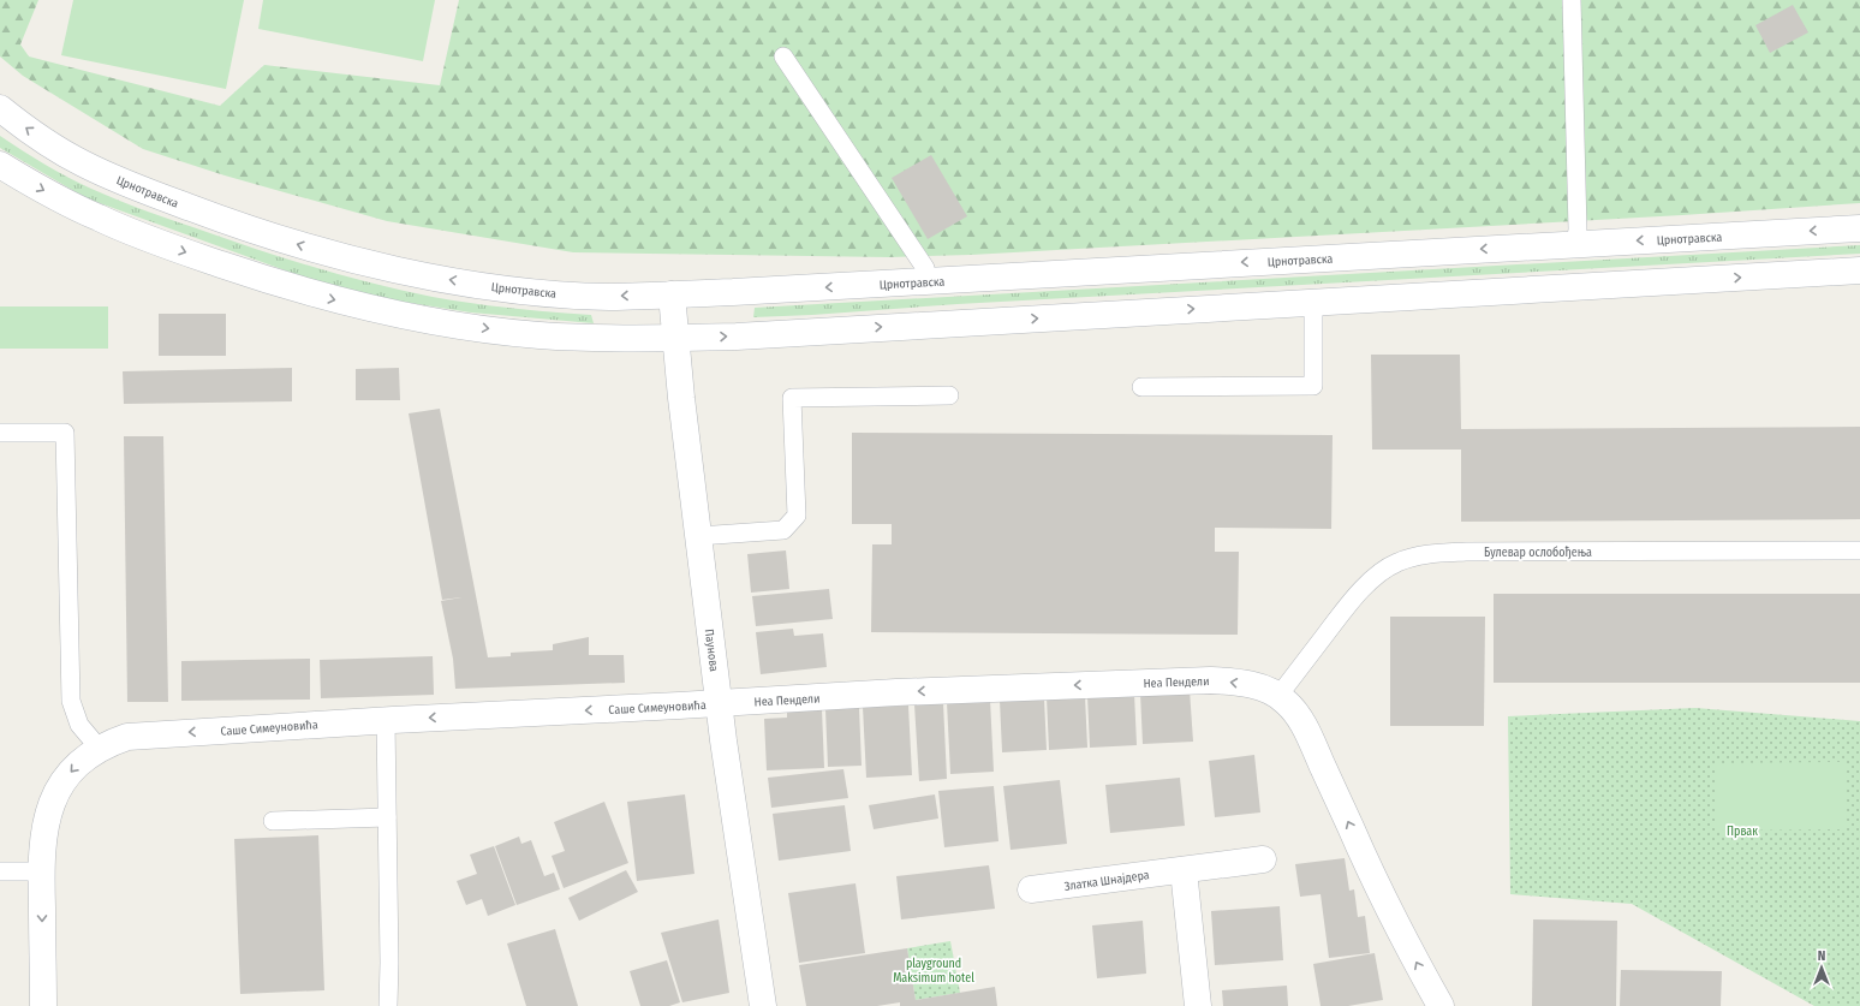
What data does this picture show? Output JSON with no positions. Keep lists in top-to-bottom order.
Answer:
{
  "streets": {
    "main road": [
      "Црнотравска",
      "Паунова",
      "Неа Пендели",
      "Саше Симеуновића",
      "Златка Шнајдера"
    ],
    "lane": ["Булевар ослобођења"]
  },
  "crossings": [
    ["Црнотравска", "Паунова"],
    ["Булевар ослобођења", "Неа Пендели"],
    ["Паунова", "Неа Пендели"],
    ["Паунова", "Саше Симеуновића"],
    ["Неа Пендели", "Саше Симеуновића"]
  ],
  "one_way": ["Неа Пендели", "Саше Симеуновића"],
  "parks": ["Првак", "playground Maksimum hotel"],
  "north": "top"
}
